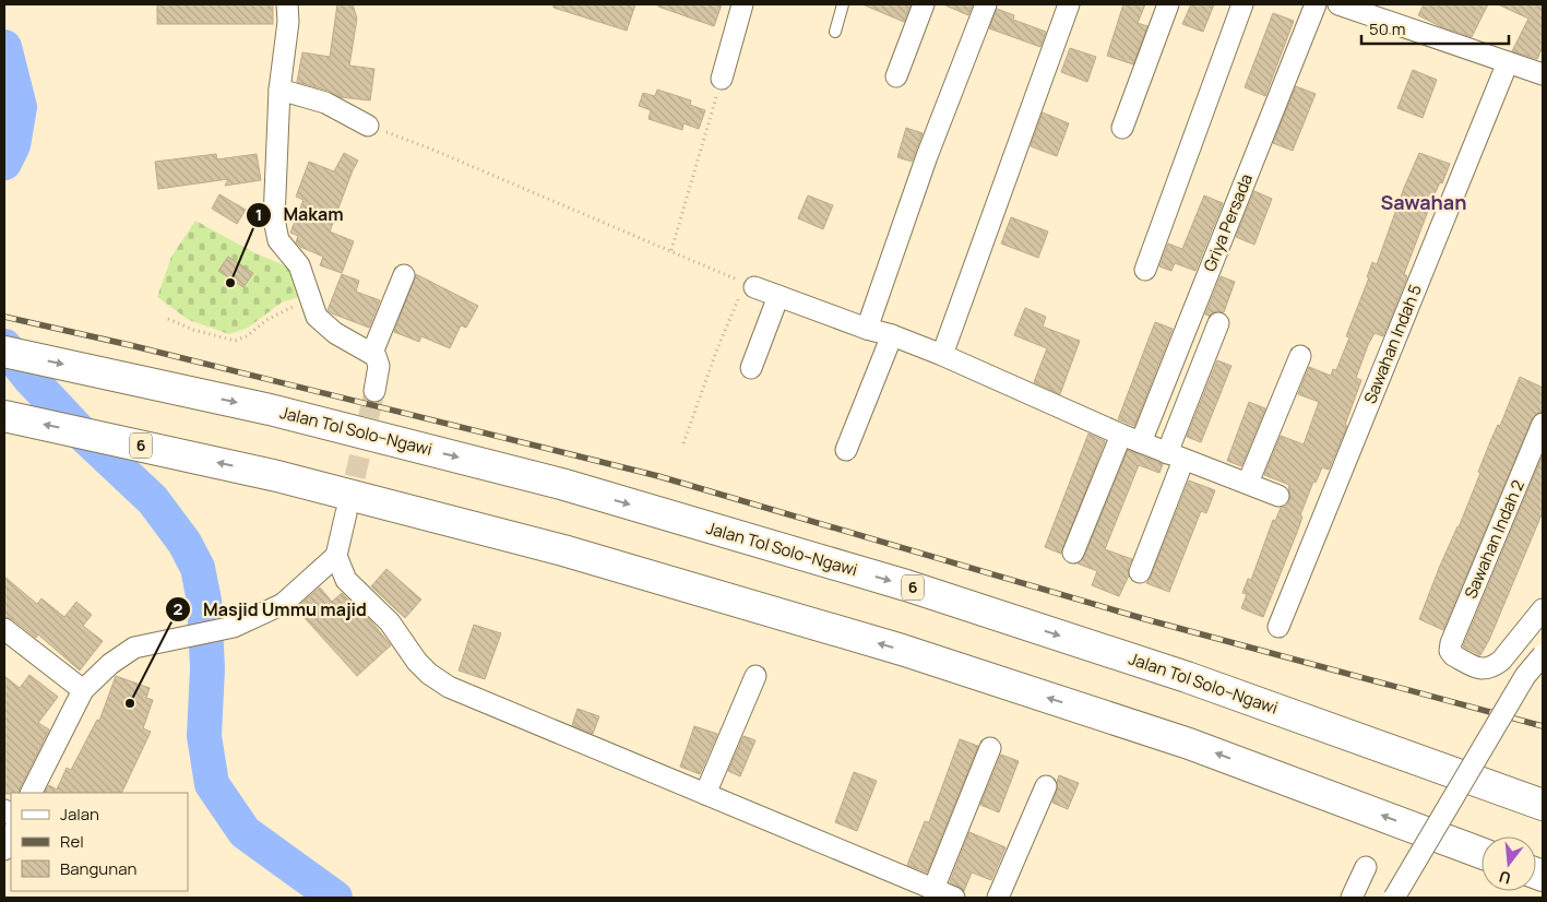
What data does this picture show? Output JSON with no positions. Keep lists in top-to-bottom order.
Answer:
{
  "streets": {
    "highway": ["Jalan Tol Solo–Ngawi", "6"],
    "street": ["Griya Persada", "Sawahan Indah 5", "Sawahan Indah 2"]
  },
  "districts": ["Sawahan"],
  "places": ["Makam", "Masjid Ummu majid"],
  "legend": ["Jalan", "Rel", "Bangunan"],
  "scale_bar": "50 m",
  "north": "bottom"
}
